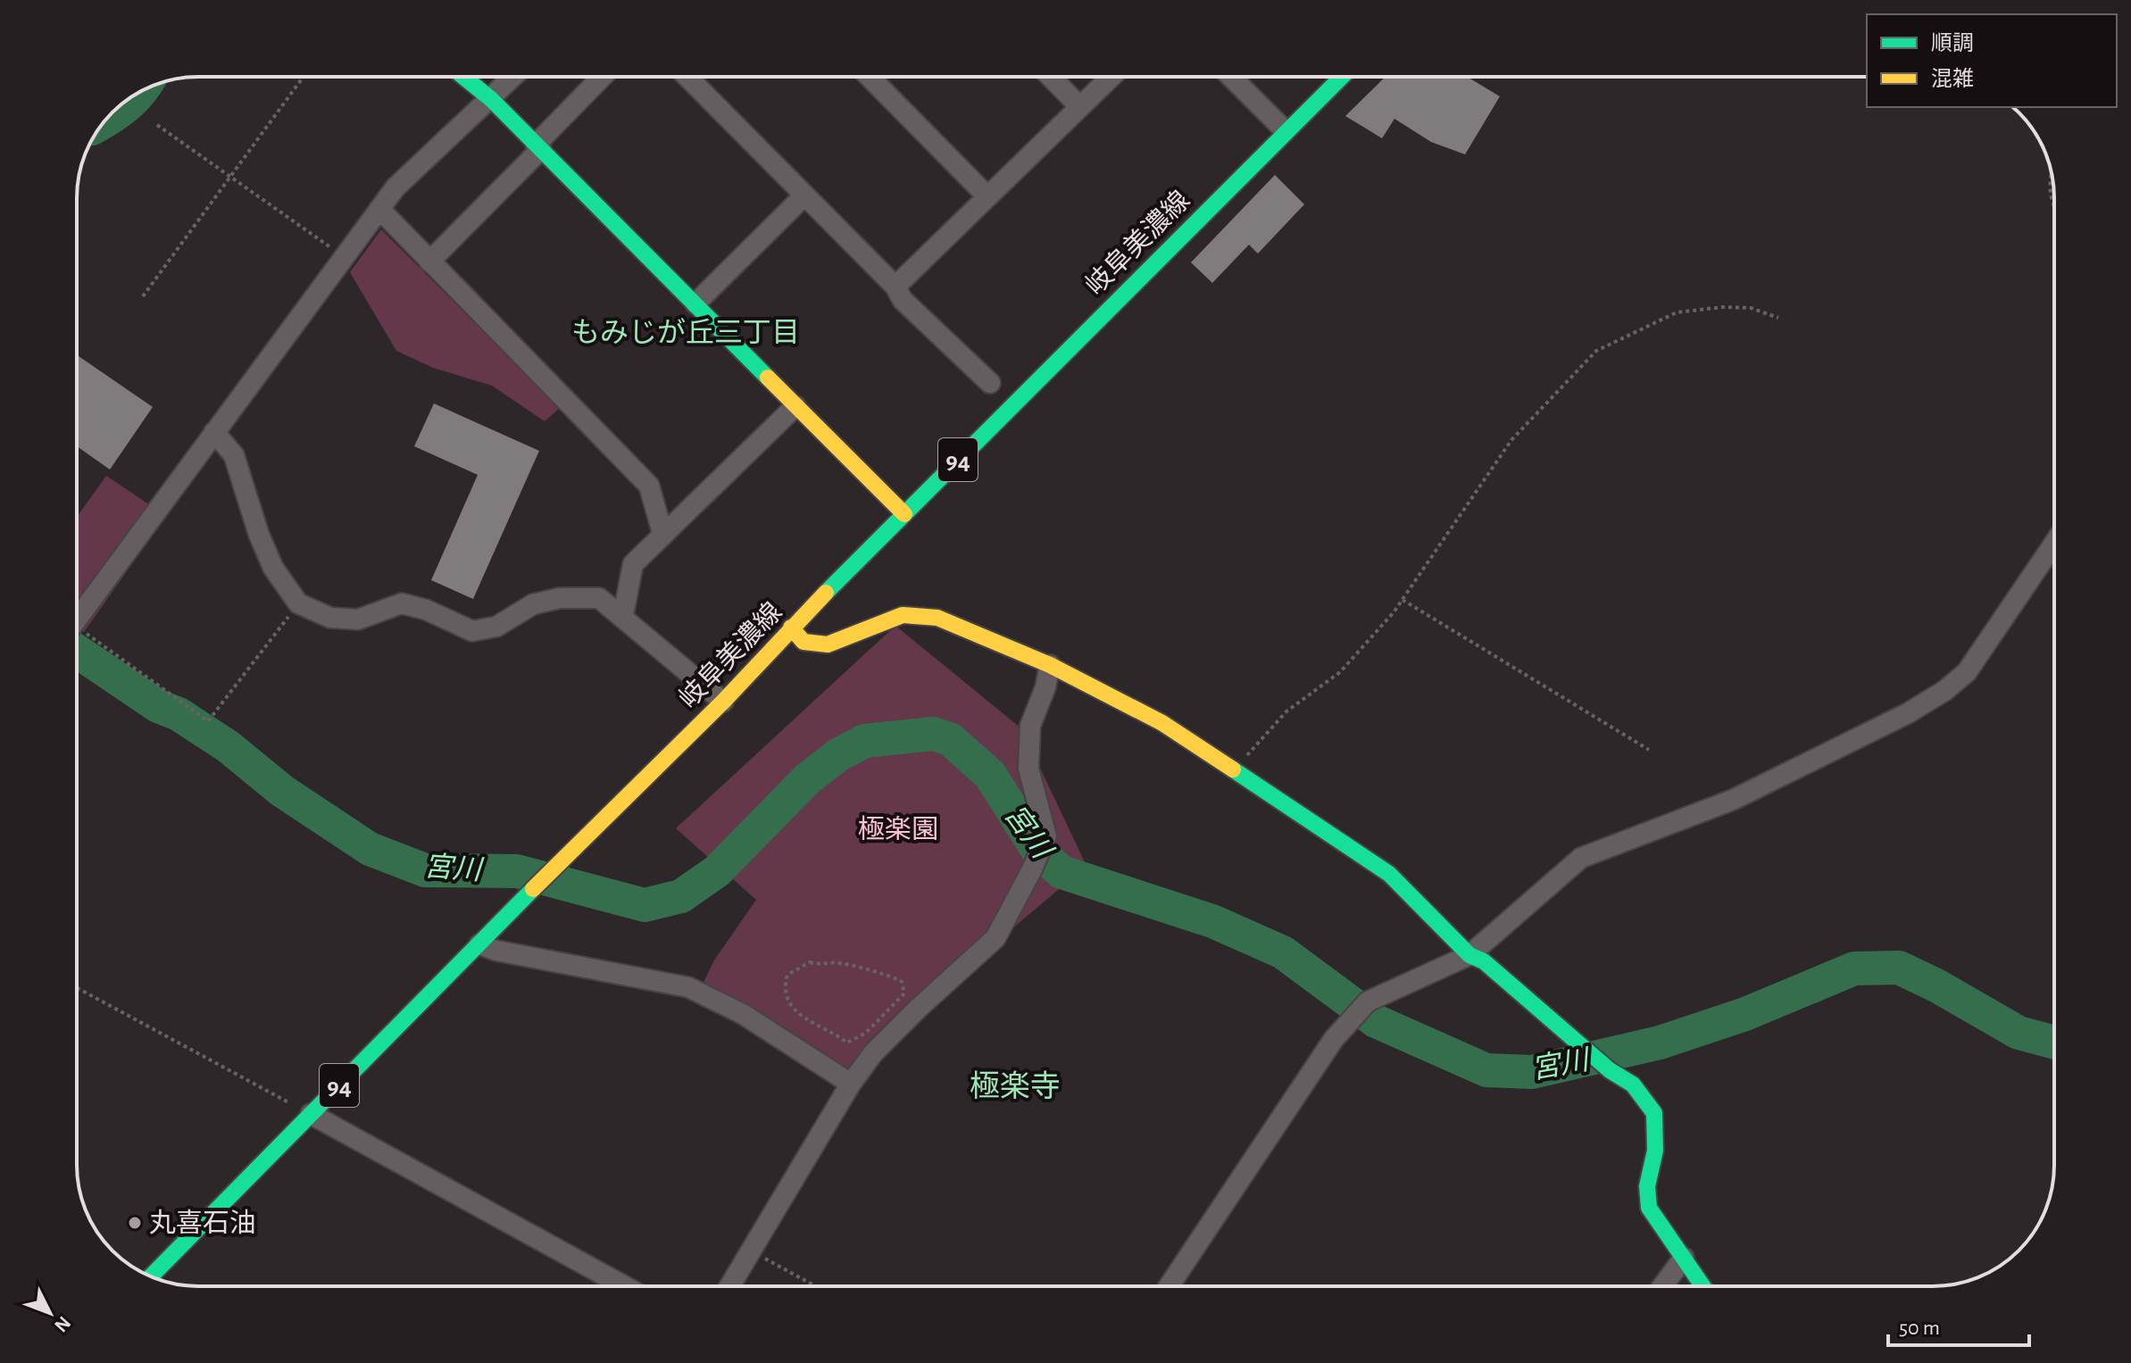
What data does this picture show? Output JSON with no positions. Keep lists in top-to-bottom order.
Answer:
{
  "streets": {
    "street": ["岐阜美濃線", "94"]
  },
  "districts": ["もみじが丘三丁目", "極楽寺"],
  "water": ["宮川"],
  "parks": ["極楽園"],
  "places": ["丸喜石油"],
  "legend": ["順調", "混雑"],
  "scale_bar": "50 m",
  "north": "bottom right"
}
